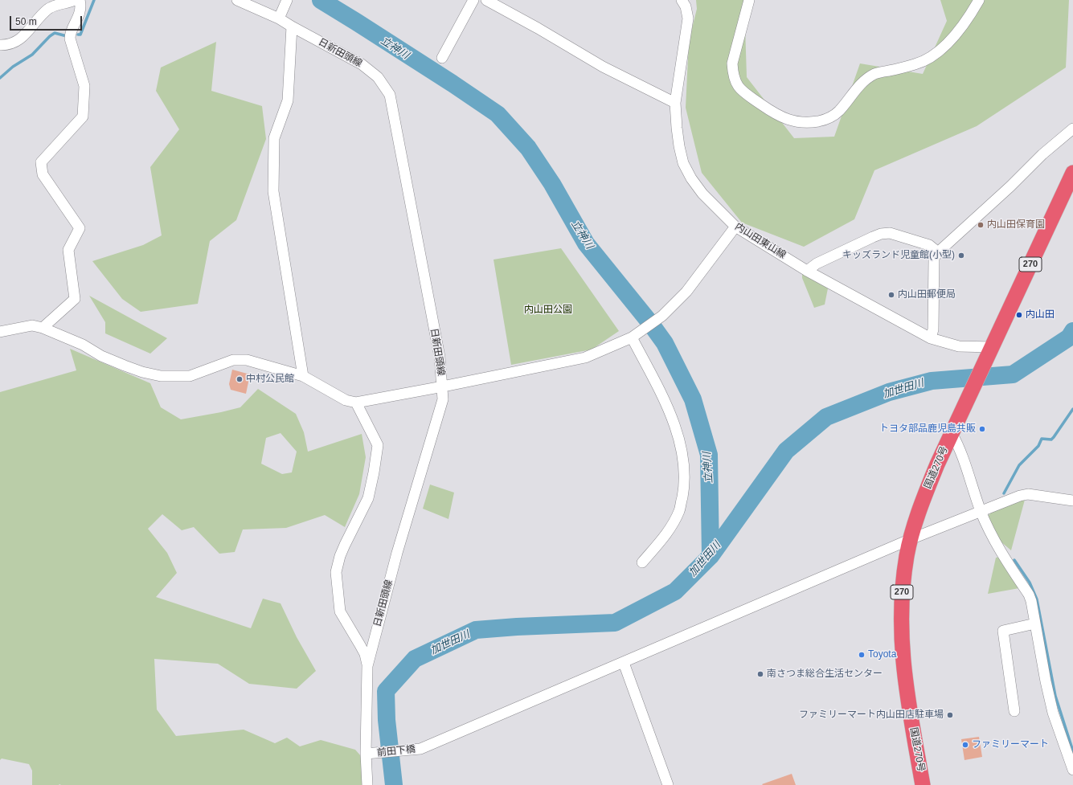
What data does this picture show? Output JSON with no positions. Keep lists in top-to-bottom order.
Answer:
{
  "streets": {
    "highway": ["270", "国道270号"],
    "street": ["日新田頭線", "内山田東山線", "前田下橋"]
  },
  "crossings": [
    ["日新田頭線", "前田下橋"],
    ["内山田東山線", "国道270号"],
    ["国道270号", "前田下橋"]
  ],
  "water": ["立神川", "加世田川"],
  "parks": ["内山田公園"],
  "places": [
    "内山田保育園",
    "キッズランド児童館(小型)",
    "内山田郵便局",
    "内山田",
    "中村公民館",
    "トヨタ部品鹿児島共販",
    "Toyota",
    "南さつま総合生活センター",
    "ファミリーマート内山田店駐車場",
    "ファミリーマート"
  ],
  "scale_bar": "50 m"
}
